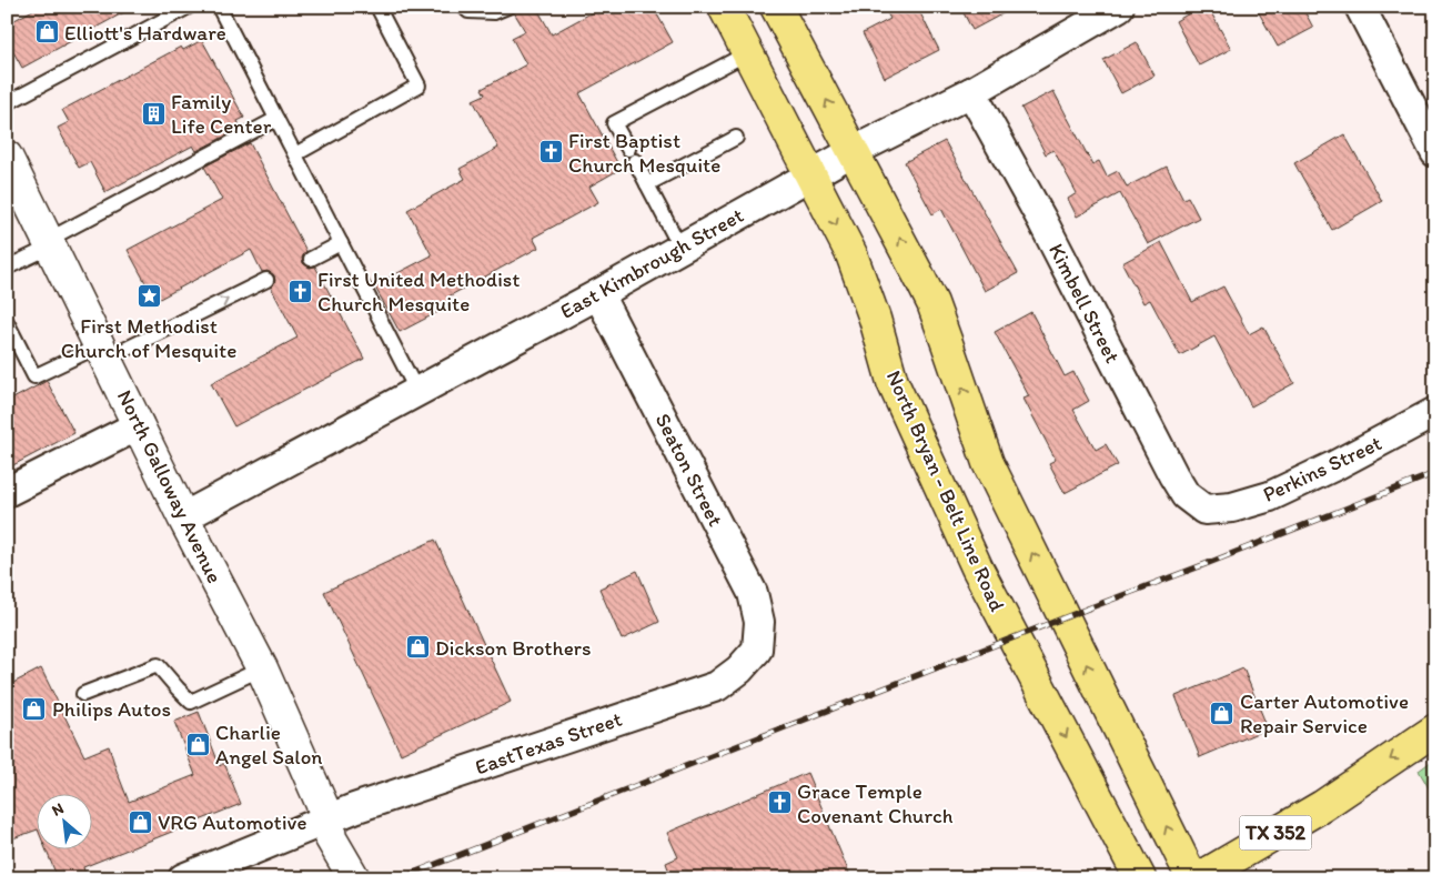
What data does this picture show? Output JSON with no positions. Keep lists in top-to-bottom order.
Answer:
{
  "streets": {
    "main road": ["North Galloway Avenue", "North Bryan - Belt Line Road", "TX 352"],
    "street": [
      "East Kimbrough Street",
      "Kimbell Street",
      "Perkins Street",
      "Seaton Street",
      "EastTexas Street"
    ]
  },
  "crossings": [
    ["East Kimbrough Street", "Kimbell Street"],
    ["East Kimbrough Street", "Seaton Street"],
    ["East Kimbrough Street", "North Galloway Avenue"],
    ["East Kimbrough Street", "North Bryan - Belt Line Road"],
    ["Kimbell Street", "Perkins Street"],
    ["Seaton Street", "EastTexas Street"],
    ["North Galloway Avenue", "EastTexas Street"]
  ],
  "places": {
    "shop": [
      "Elliott's Hardware",
      "Dickson Brothers",
      "Philips Autos",
      "Carter Automotive Repair Service",
      "Charlie Angel Salon",
      "VRG Automotive"
    ],
    "building": ["Family Life Center"],
    "church": ["First Baptist Church Mesquite", "First United Methodist Church Mesquite", "Grace Temple Covenant Church"],
    "place": ["First Methodist Church of Mesquite"]
  },
  "north": "top left"
}
